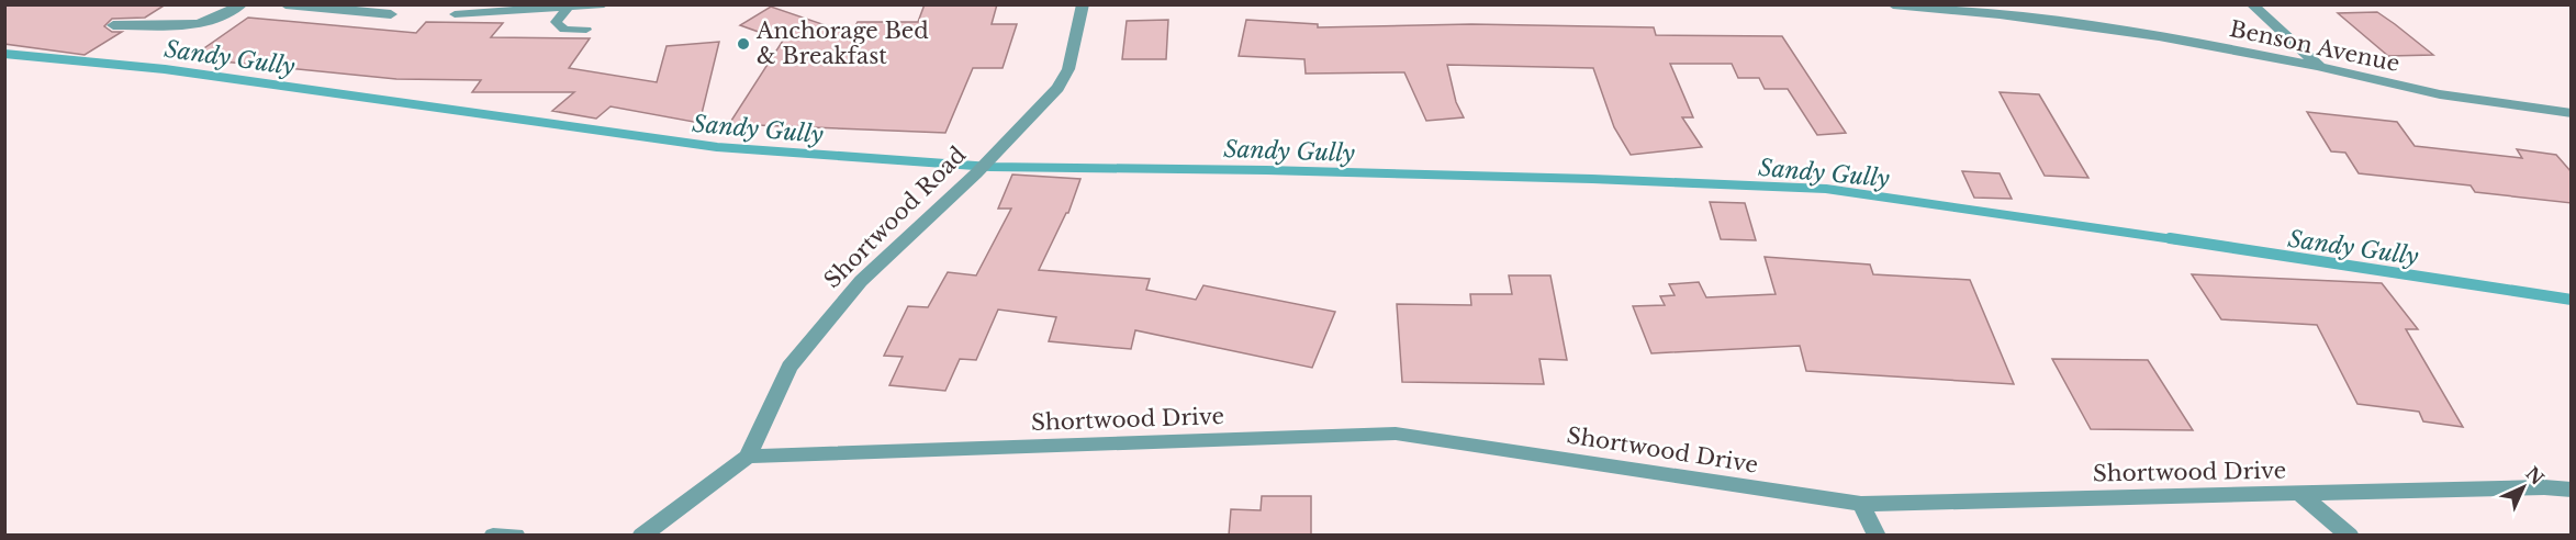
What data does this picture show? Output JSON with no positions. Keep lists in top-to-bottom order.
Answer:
{
  "streets": {
    "street": ["Benson Avenue", "Shortwood Road", "Shortwood Drive"]
  },
  "crossings": [
    ["Shortwood Road", "Shortwood Drive"]
  ],
  "water": ["Sandy Gully"],
  "places": ["Anchorage Bed & Breakfast"],
  "north": "top right"
}
